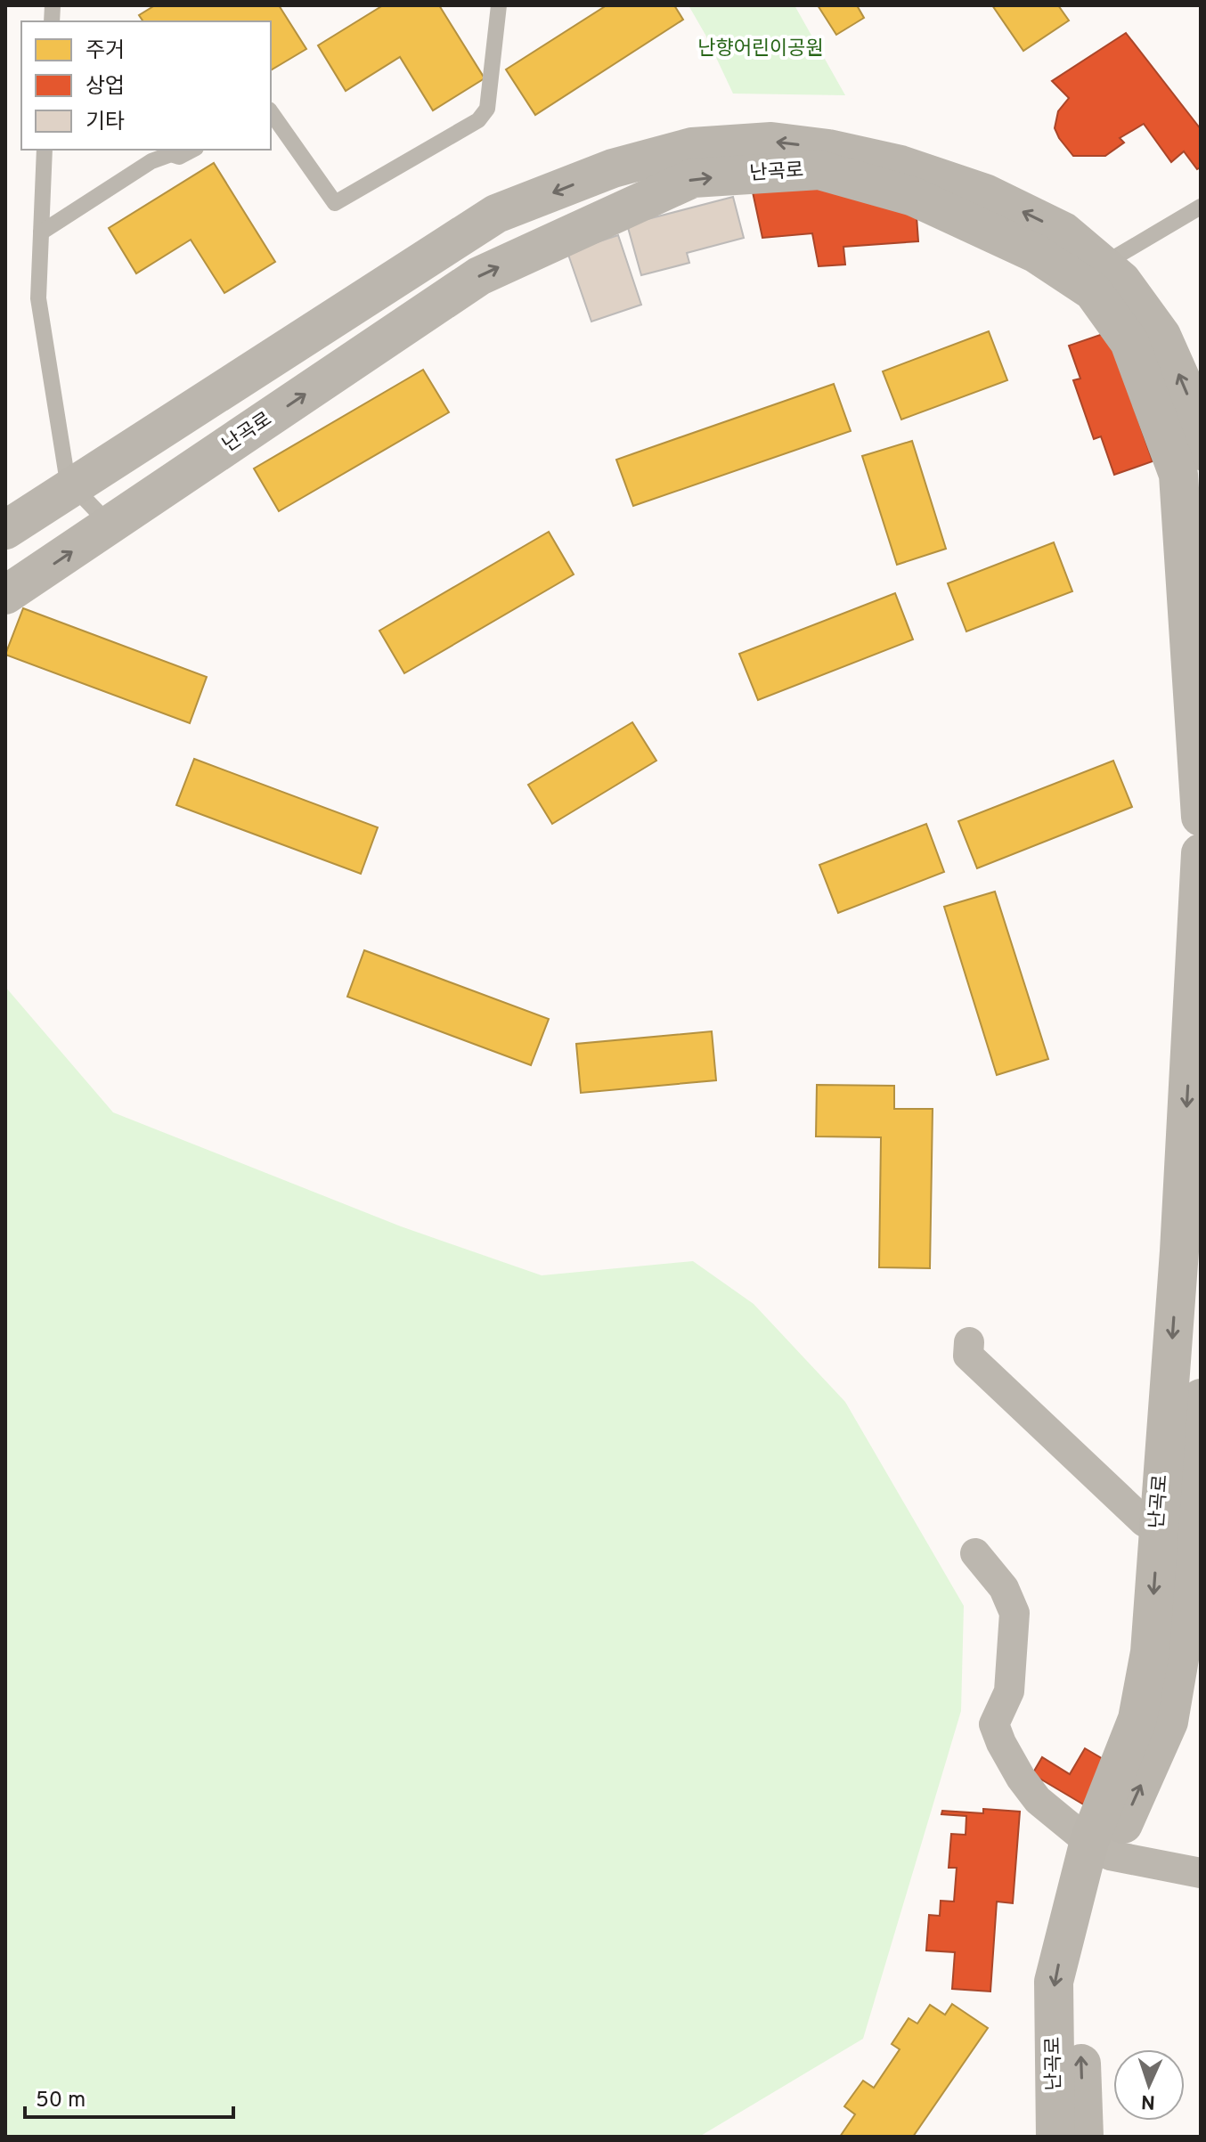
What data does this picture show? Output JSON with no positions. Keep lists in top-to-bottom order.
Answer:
{
  "streets": {
    "main road": ["난곡로"]
  },
  "parks": ["난향어린이공원"],
  "legend": ["주거", "상업", "기타"],
  "scale_bar": "50 m",
  "north": "bottom"
}
